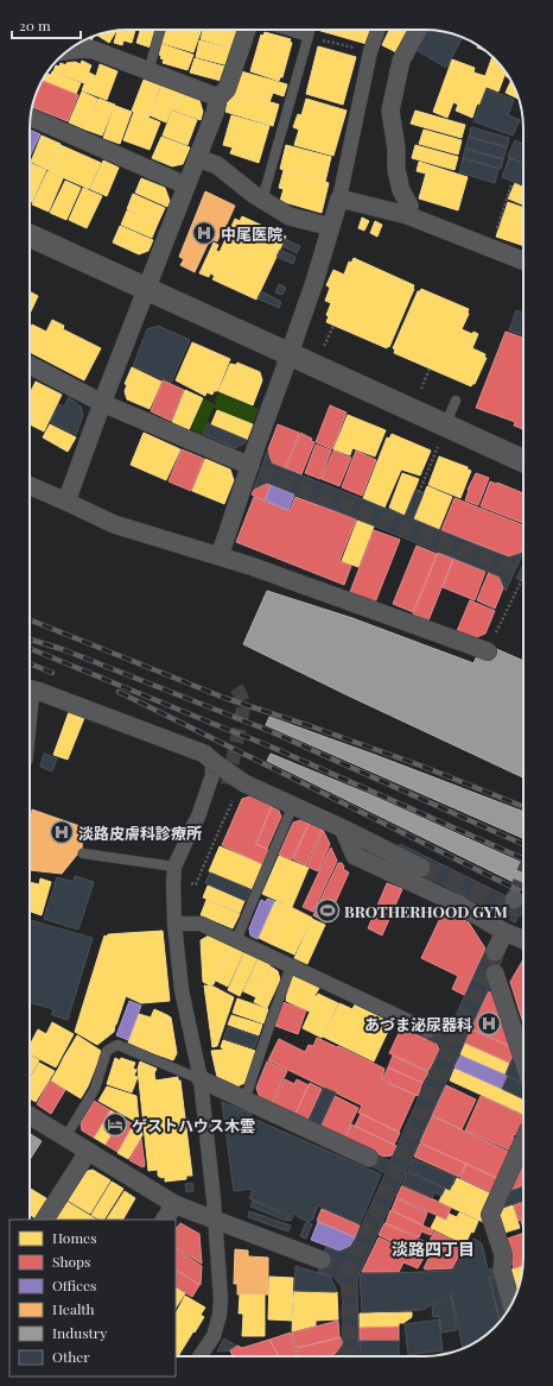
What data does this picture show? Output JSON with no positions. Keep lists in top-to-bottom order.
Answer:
{
  "districts": ["淡路四丁目"],
  "places": {
    "hospital": ["中尾医院", "淡路皮膚科診療所", "あづま泌尿器科"],
    "sports": ["BROTHERHOOD GYM"],
    "hotel": ["ゲストハウス木雲"]
  },
  "legend": [
    "Homes",
    "Shops",
    "Offices",
    "Health",
    "Industry",
    "Other"
  ],
  "scale_bar": "20 m"
}
